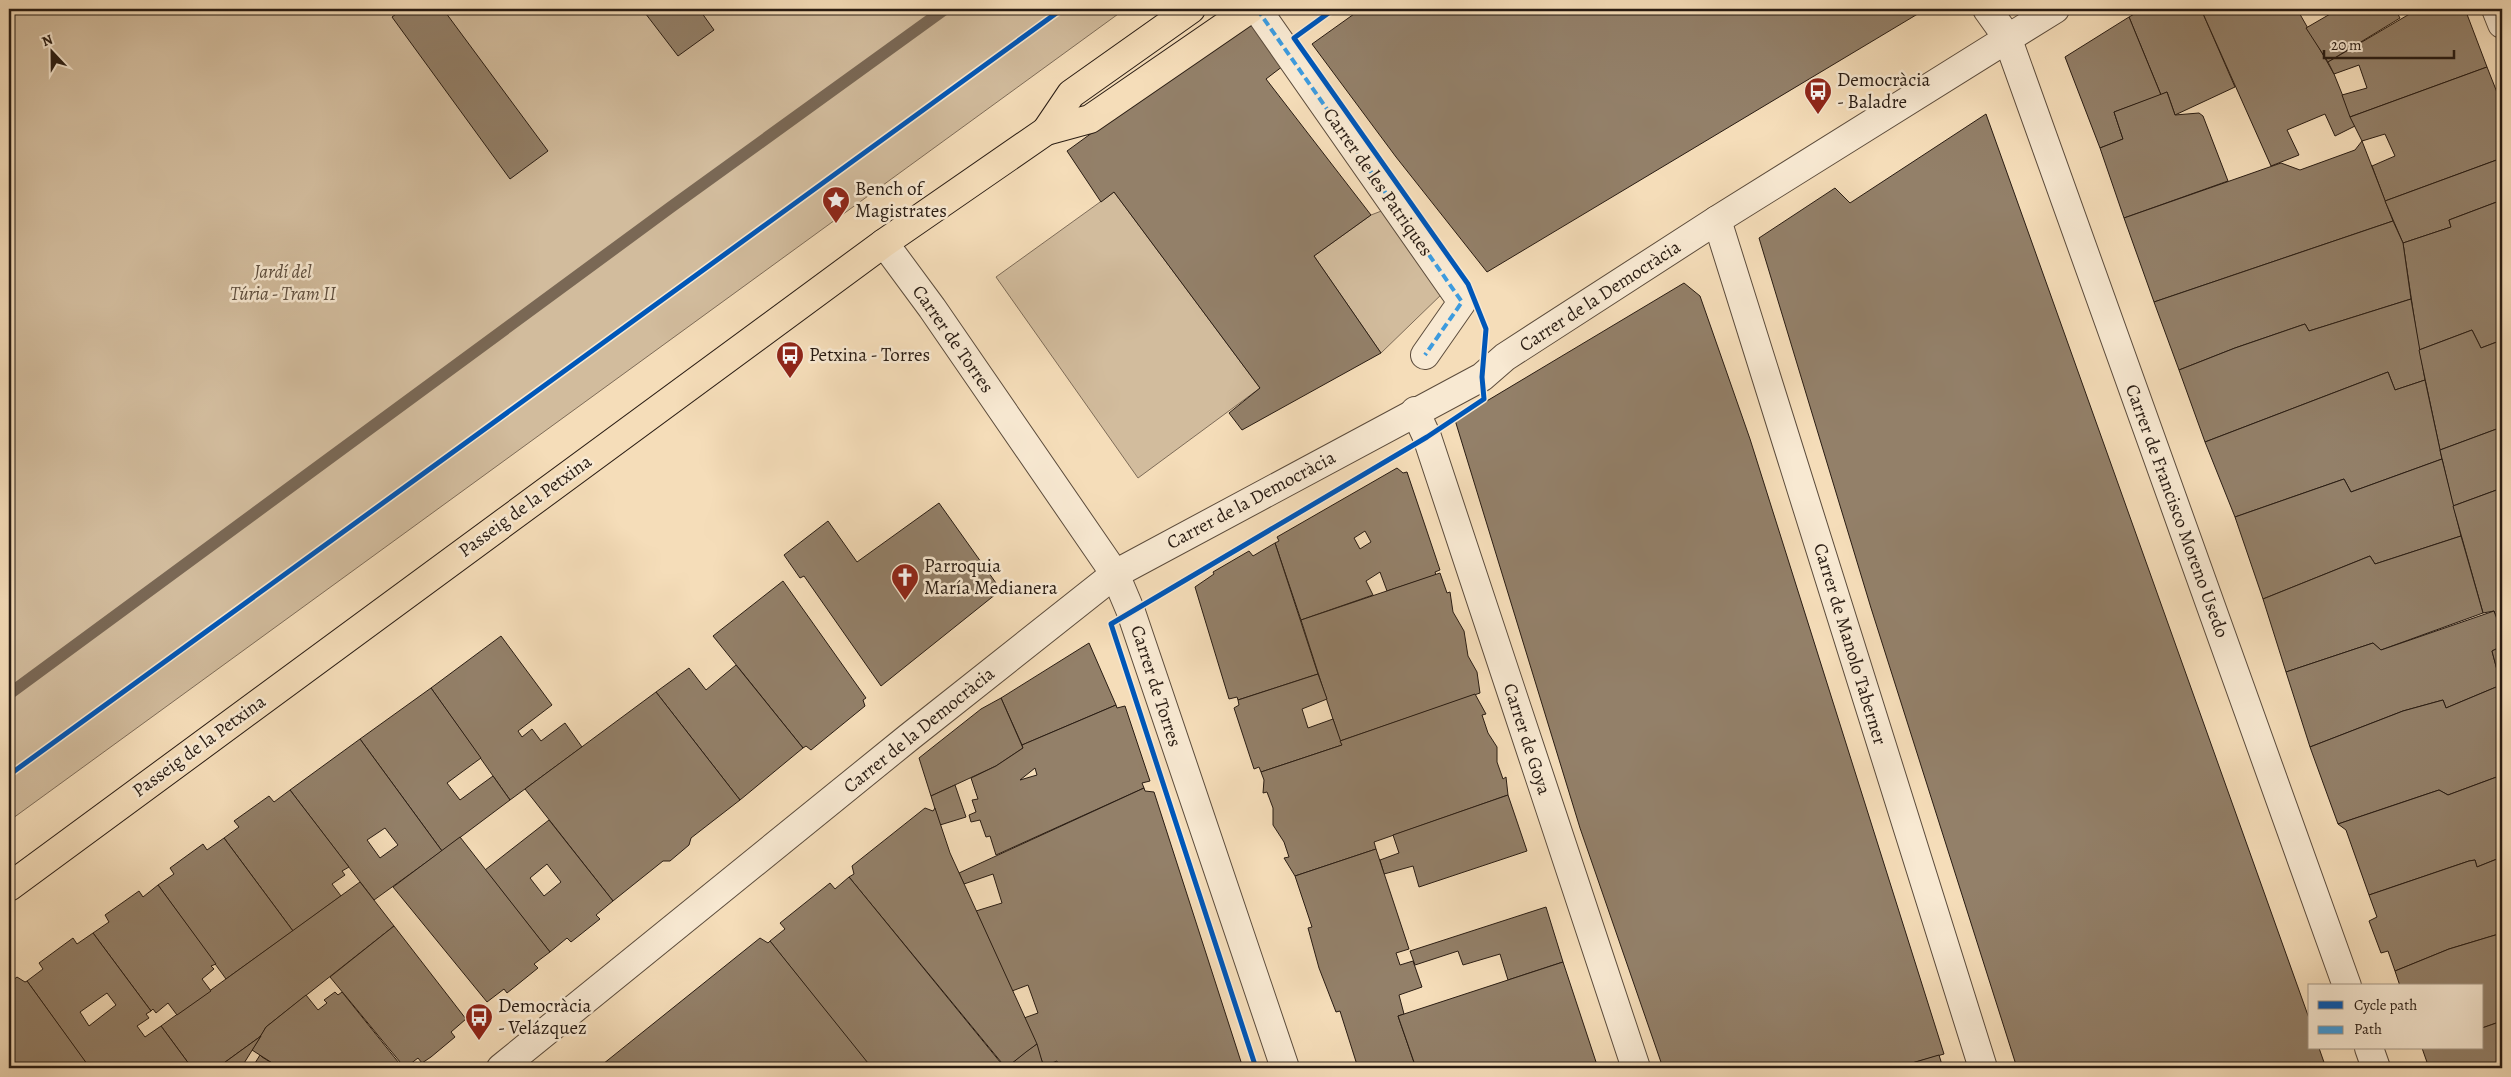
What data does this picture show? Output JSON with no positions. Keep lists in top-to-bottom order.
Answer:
{
  "streets": {
    "main road": ["Passeig de la Petxina"],
    "street": [
      "Carrer de les Patriques",
      "Carrer de la Democràcia",
      "Carrer de Torres",
      "Carrer de Francisco Moreno Usedo",
      "Carrer de Manolo Taberner",
      "Carrer de Goya"
    ]
  },
  "crossings": [
    ["Carrer de la Democràcia", "Carrer de Torres"],
    ["Carrer de la Democràcia", "Carrer de Francisco Moreno Usedo"],
    ["Carrer de la Democràcia", "Carrer de Manolo Taberner"],
    ["Carrer de la Democràcia", "Carrer de Goya"],
    ["Carrer de Torres", "Passeig de la Petxina"]
  ],
  "parks": ["Jardí del Túria - Tram II"],
  "places": {
    "bus stop": ["Democràcia - Baladre", "Petxina - Torres", "Democràcia - Velázquez"],
    "place": ["Bench of Magistrates"],
    "church": ["Parroquia María Medianera"]
  },
  "legend": ["Cycle path", "Path"],
  "scale_bar": "20 m",
  "north": "top"
}
